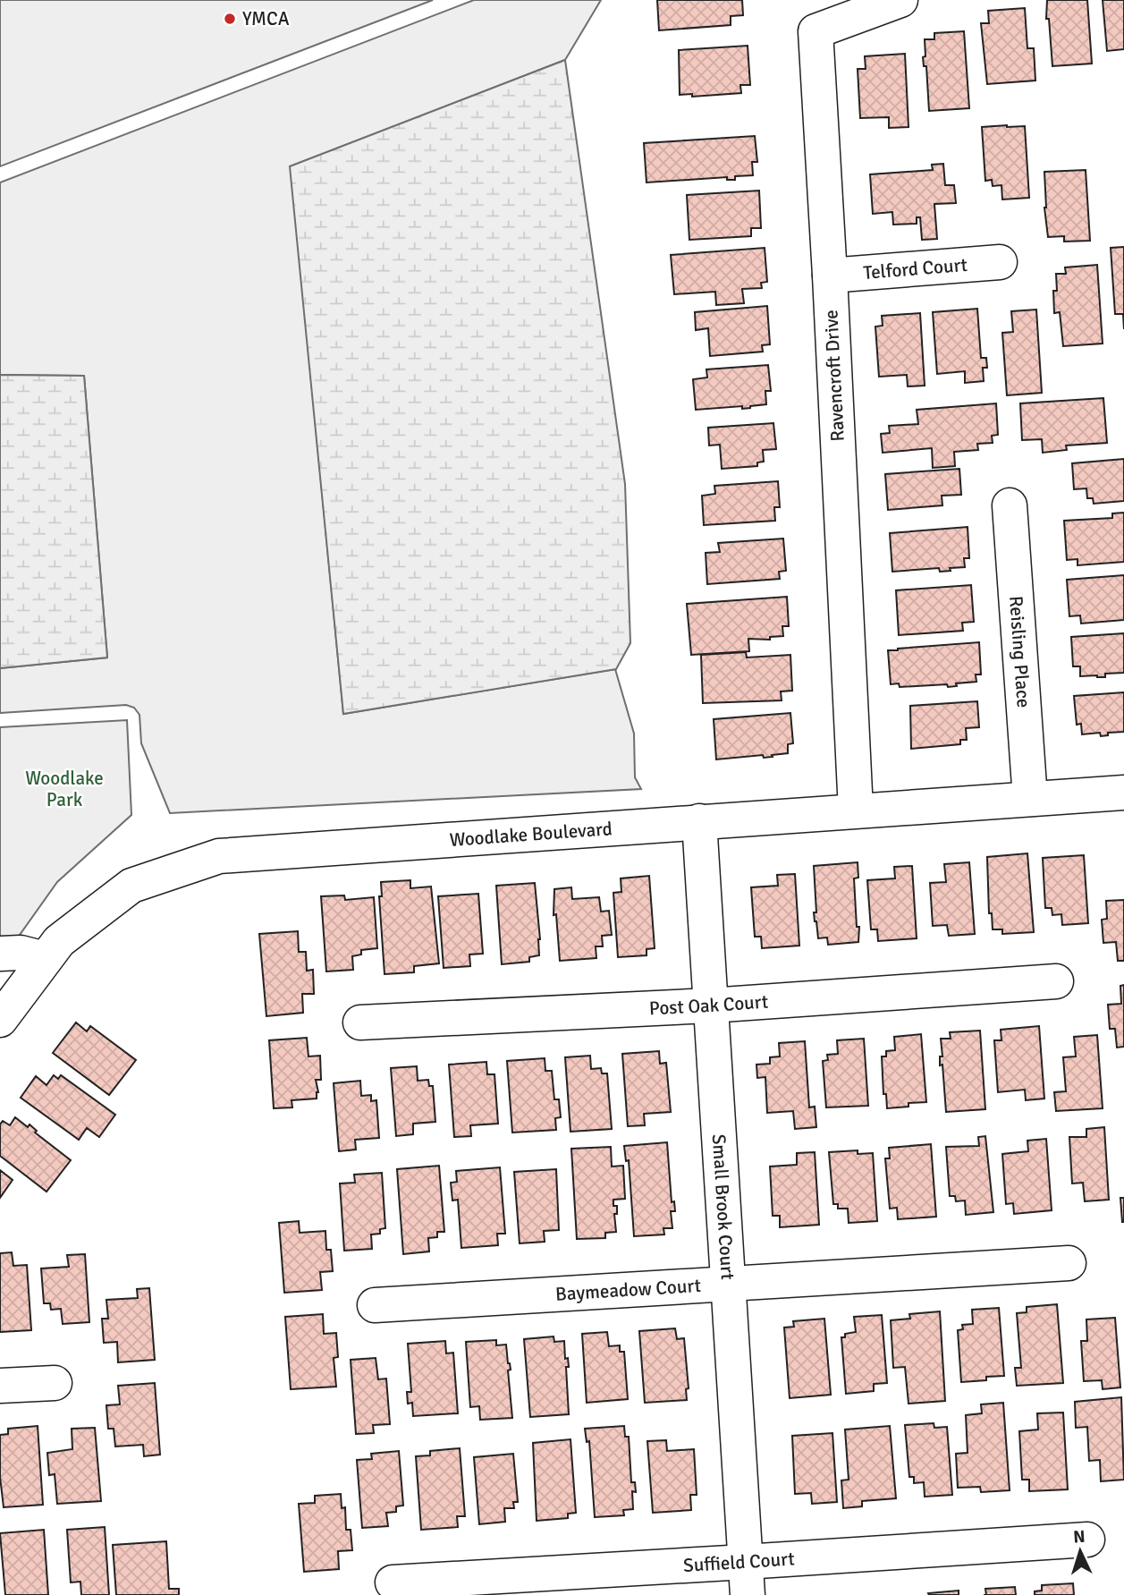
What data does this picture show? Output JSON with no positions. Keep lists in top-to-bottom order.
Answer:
{
  "streets": {
    "street": [
      "Telford Court",
      "Ravencroft Drive",
      "Reisling Place",
      "Woodlake Boulevard",
      "Post Oak Court",
      "Small Brook Court",
      "Baymeadow Court",
      "Suffield Court"
    ]
  },
  "crossings": [
    ["Telford Court", "Ravencroft Drive"],
    ["Ravencroft Drive", "Woodlake Boulevard"],
    ["Reisling Place", "Woodlake Boulevard"],
    ["Woodlake Boulevard", "Small Brook Court"],
    ["Post Oak Court", "Small Brook Court"],
    ["Small Brook Court", "Baymeadow Court"],
    ["Small Brook Court", "Suffield Court"]
  ],
  "parks": ["Woodlake Park"],
  "places": ["YMCA"],
  "north": "top"
}
